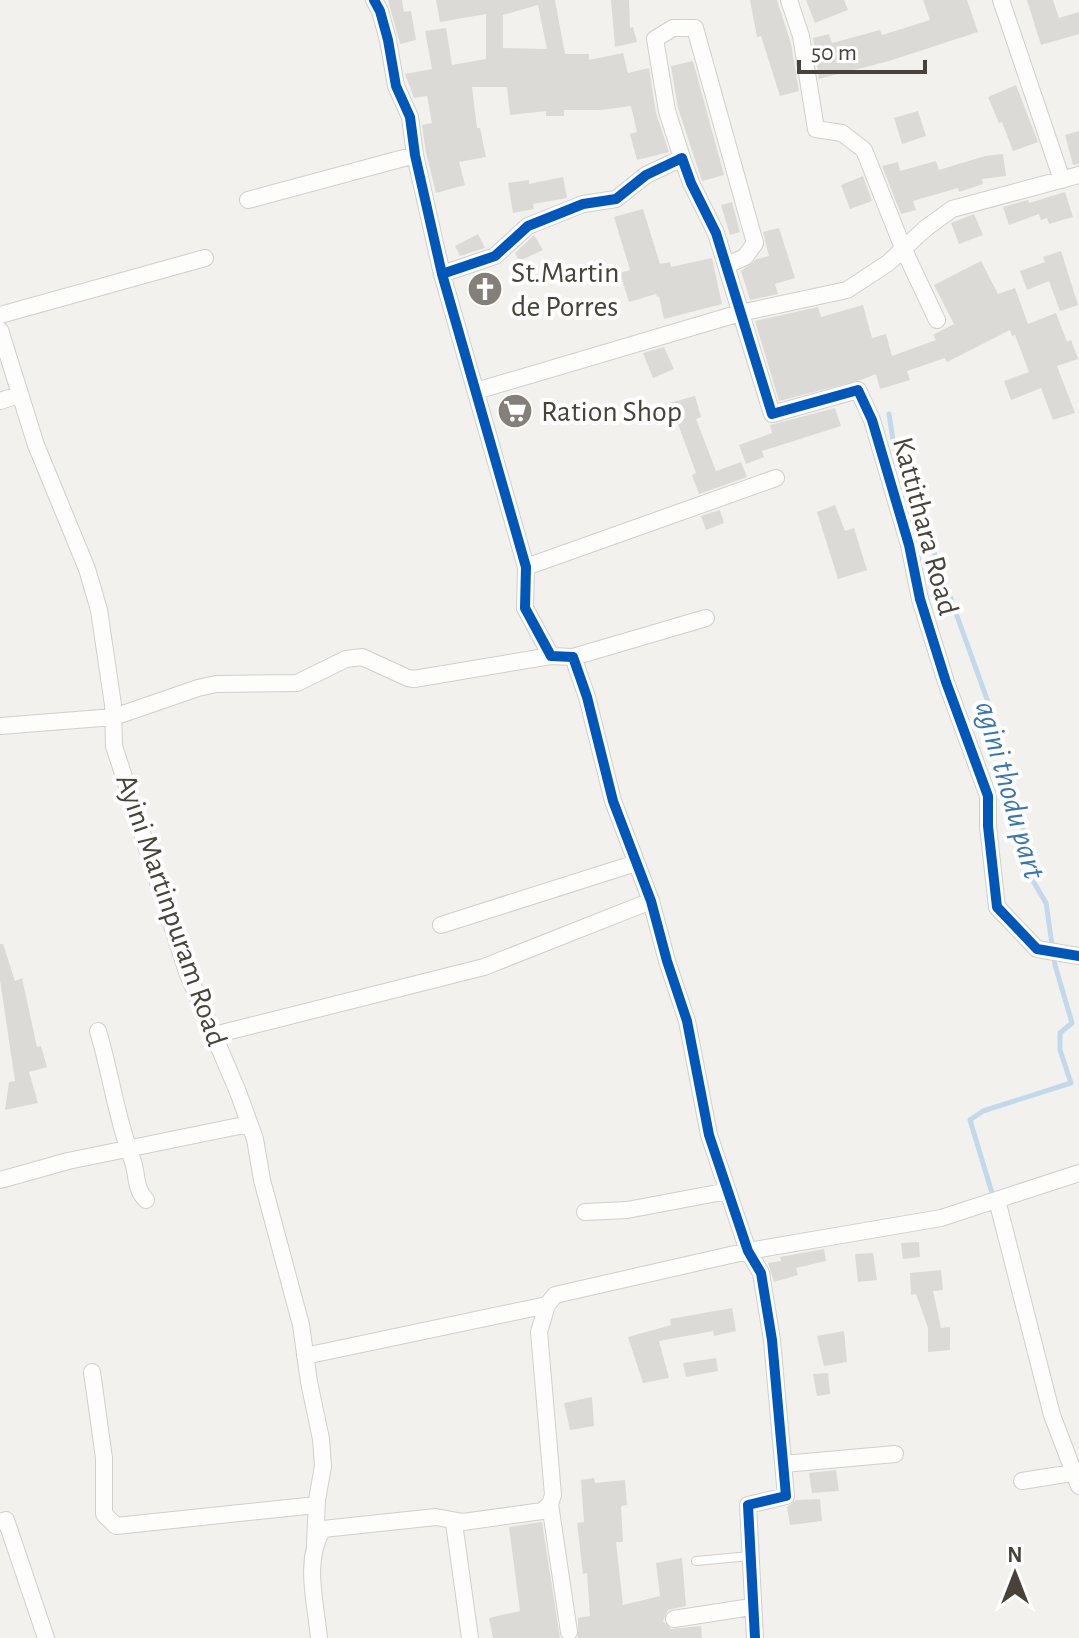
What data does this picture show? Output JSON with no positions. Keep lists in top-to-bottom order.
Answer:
{
  "streets": {
    "street": ["Kattithara Road", "Ayini Martinpuram Road"]
  },
  "water": ["agini thodu part"],
  "places": {
    "church": ["St.Martin de Porres"],
    "supermarket": ["Ration Shop"]
  },
  "scale_bar": "50 m",
  "north": "top"
}
